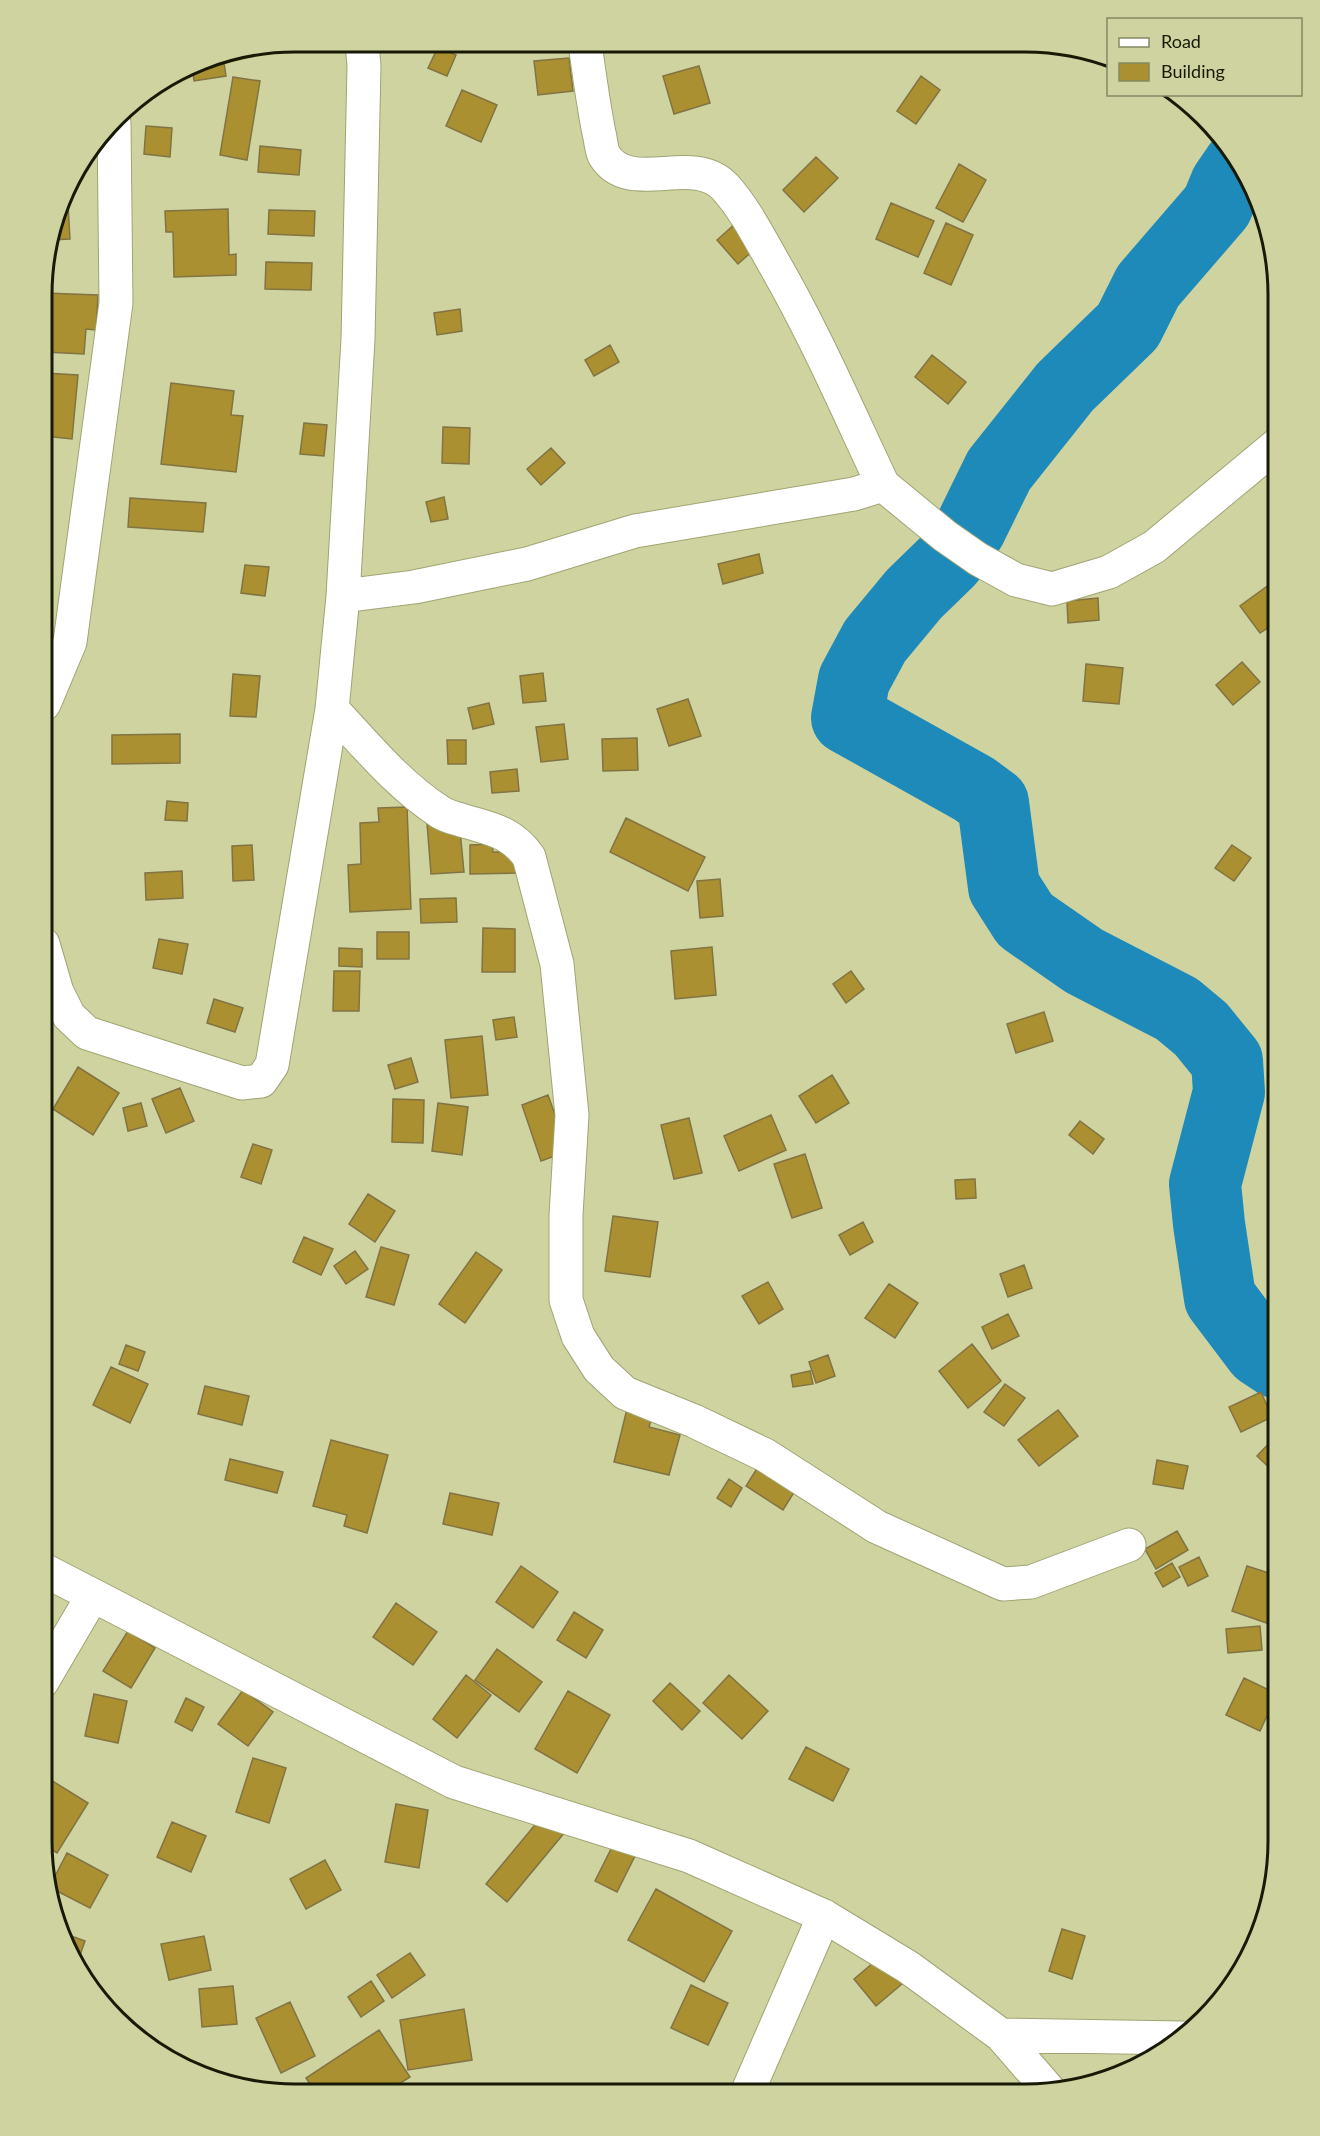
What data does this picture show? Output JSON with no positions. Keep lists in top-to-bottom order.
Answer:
{
  "legend": ["Road", "Building"]
}
